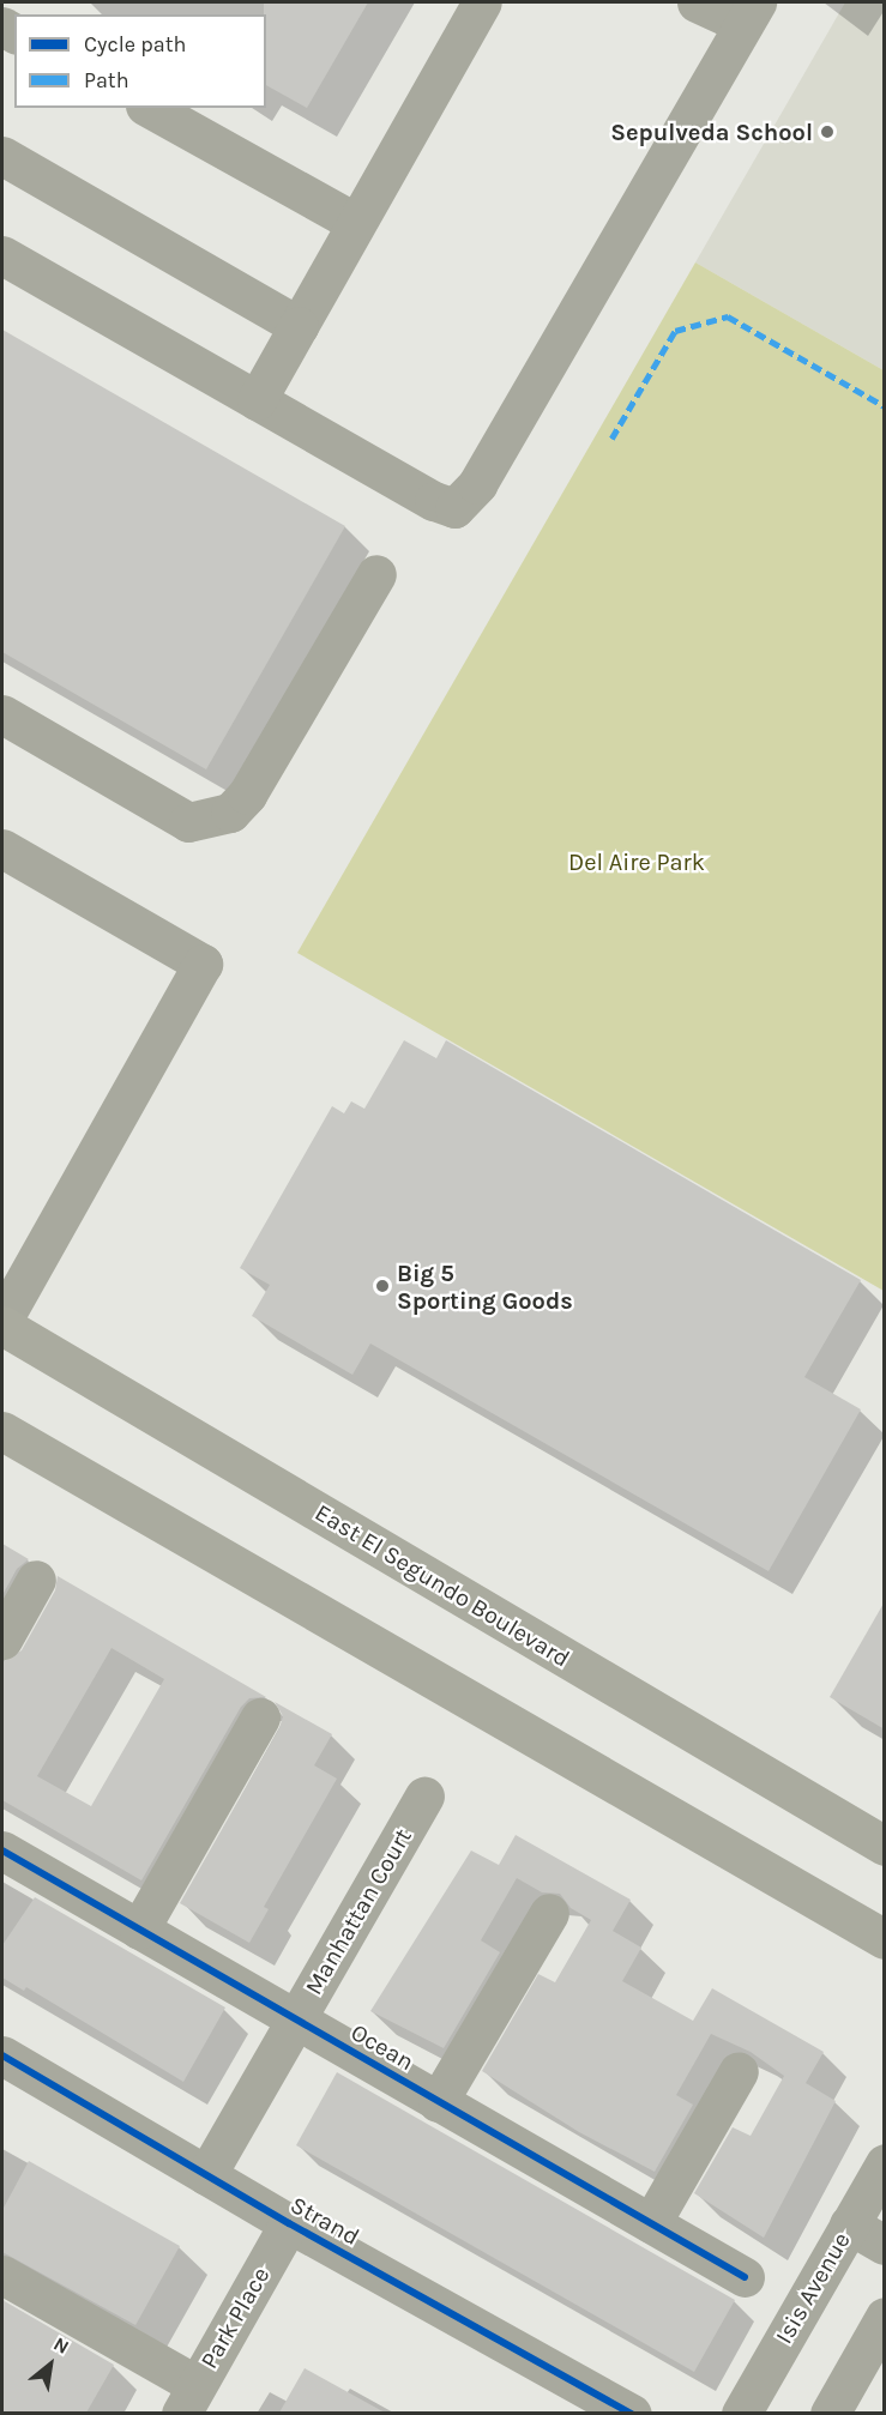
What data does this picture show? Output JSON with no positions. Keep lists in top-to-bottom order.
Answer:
{
  "streets": {
    "main road": ["East El Segundo Boulevard"],
    "street": [
      "Manhattan Court",
      "Ocean",
      "Strand",
      "Isis Avenue",
      "Park Place"
    ]
  },
  "crossings": [
    ["Manhattan Court", "Ocean"],
    ["Manhattan Court", "Strand"],
    ["Strand", "Park Place"]
  ],
  "parks": ["Del Aire Park"],
  "places": ["Sepulveda School", "Big 5 Sporting Goods"],
  "legend": ["Cycle path", "Path"],
  "north": "top right"
}
